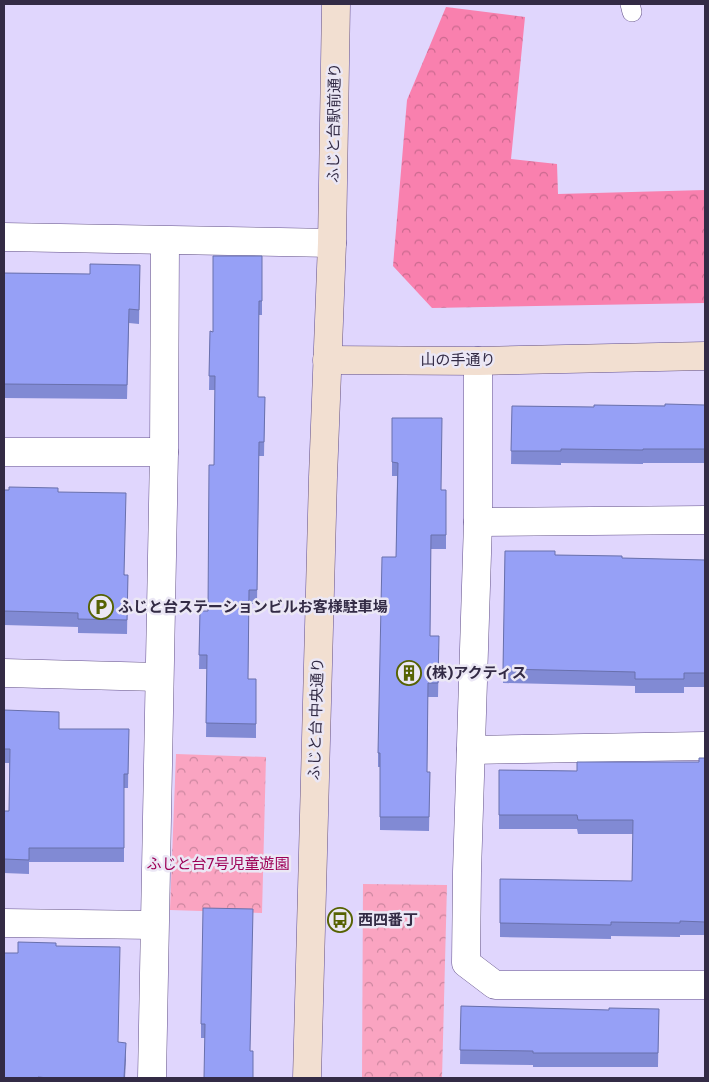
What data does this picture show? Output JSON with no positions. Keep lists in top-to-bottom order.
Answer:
{
  "streets": {
    "street": ["ふじと台駅前通り", "山の手通り", "ふじと台 中央通り"]
  },
  "crossings": [
    ["山の手通り", "ふじと台 中央通り"]
  ],
  "parks": ["ふじと台7号児童遊園"],
  "places": {
    "parking": ["ふじと台ステーションビルお客様駐車場"],
    "building": ["(株)アクティス"],
    "bus stop": ["西四番丁"]
  }
}
